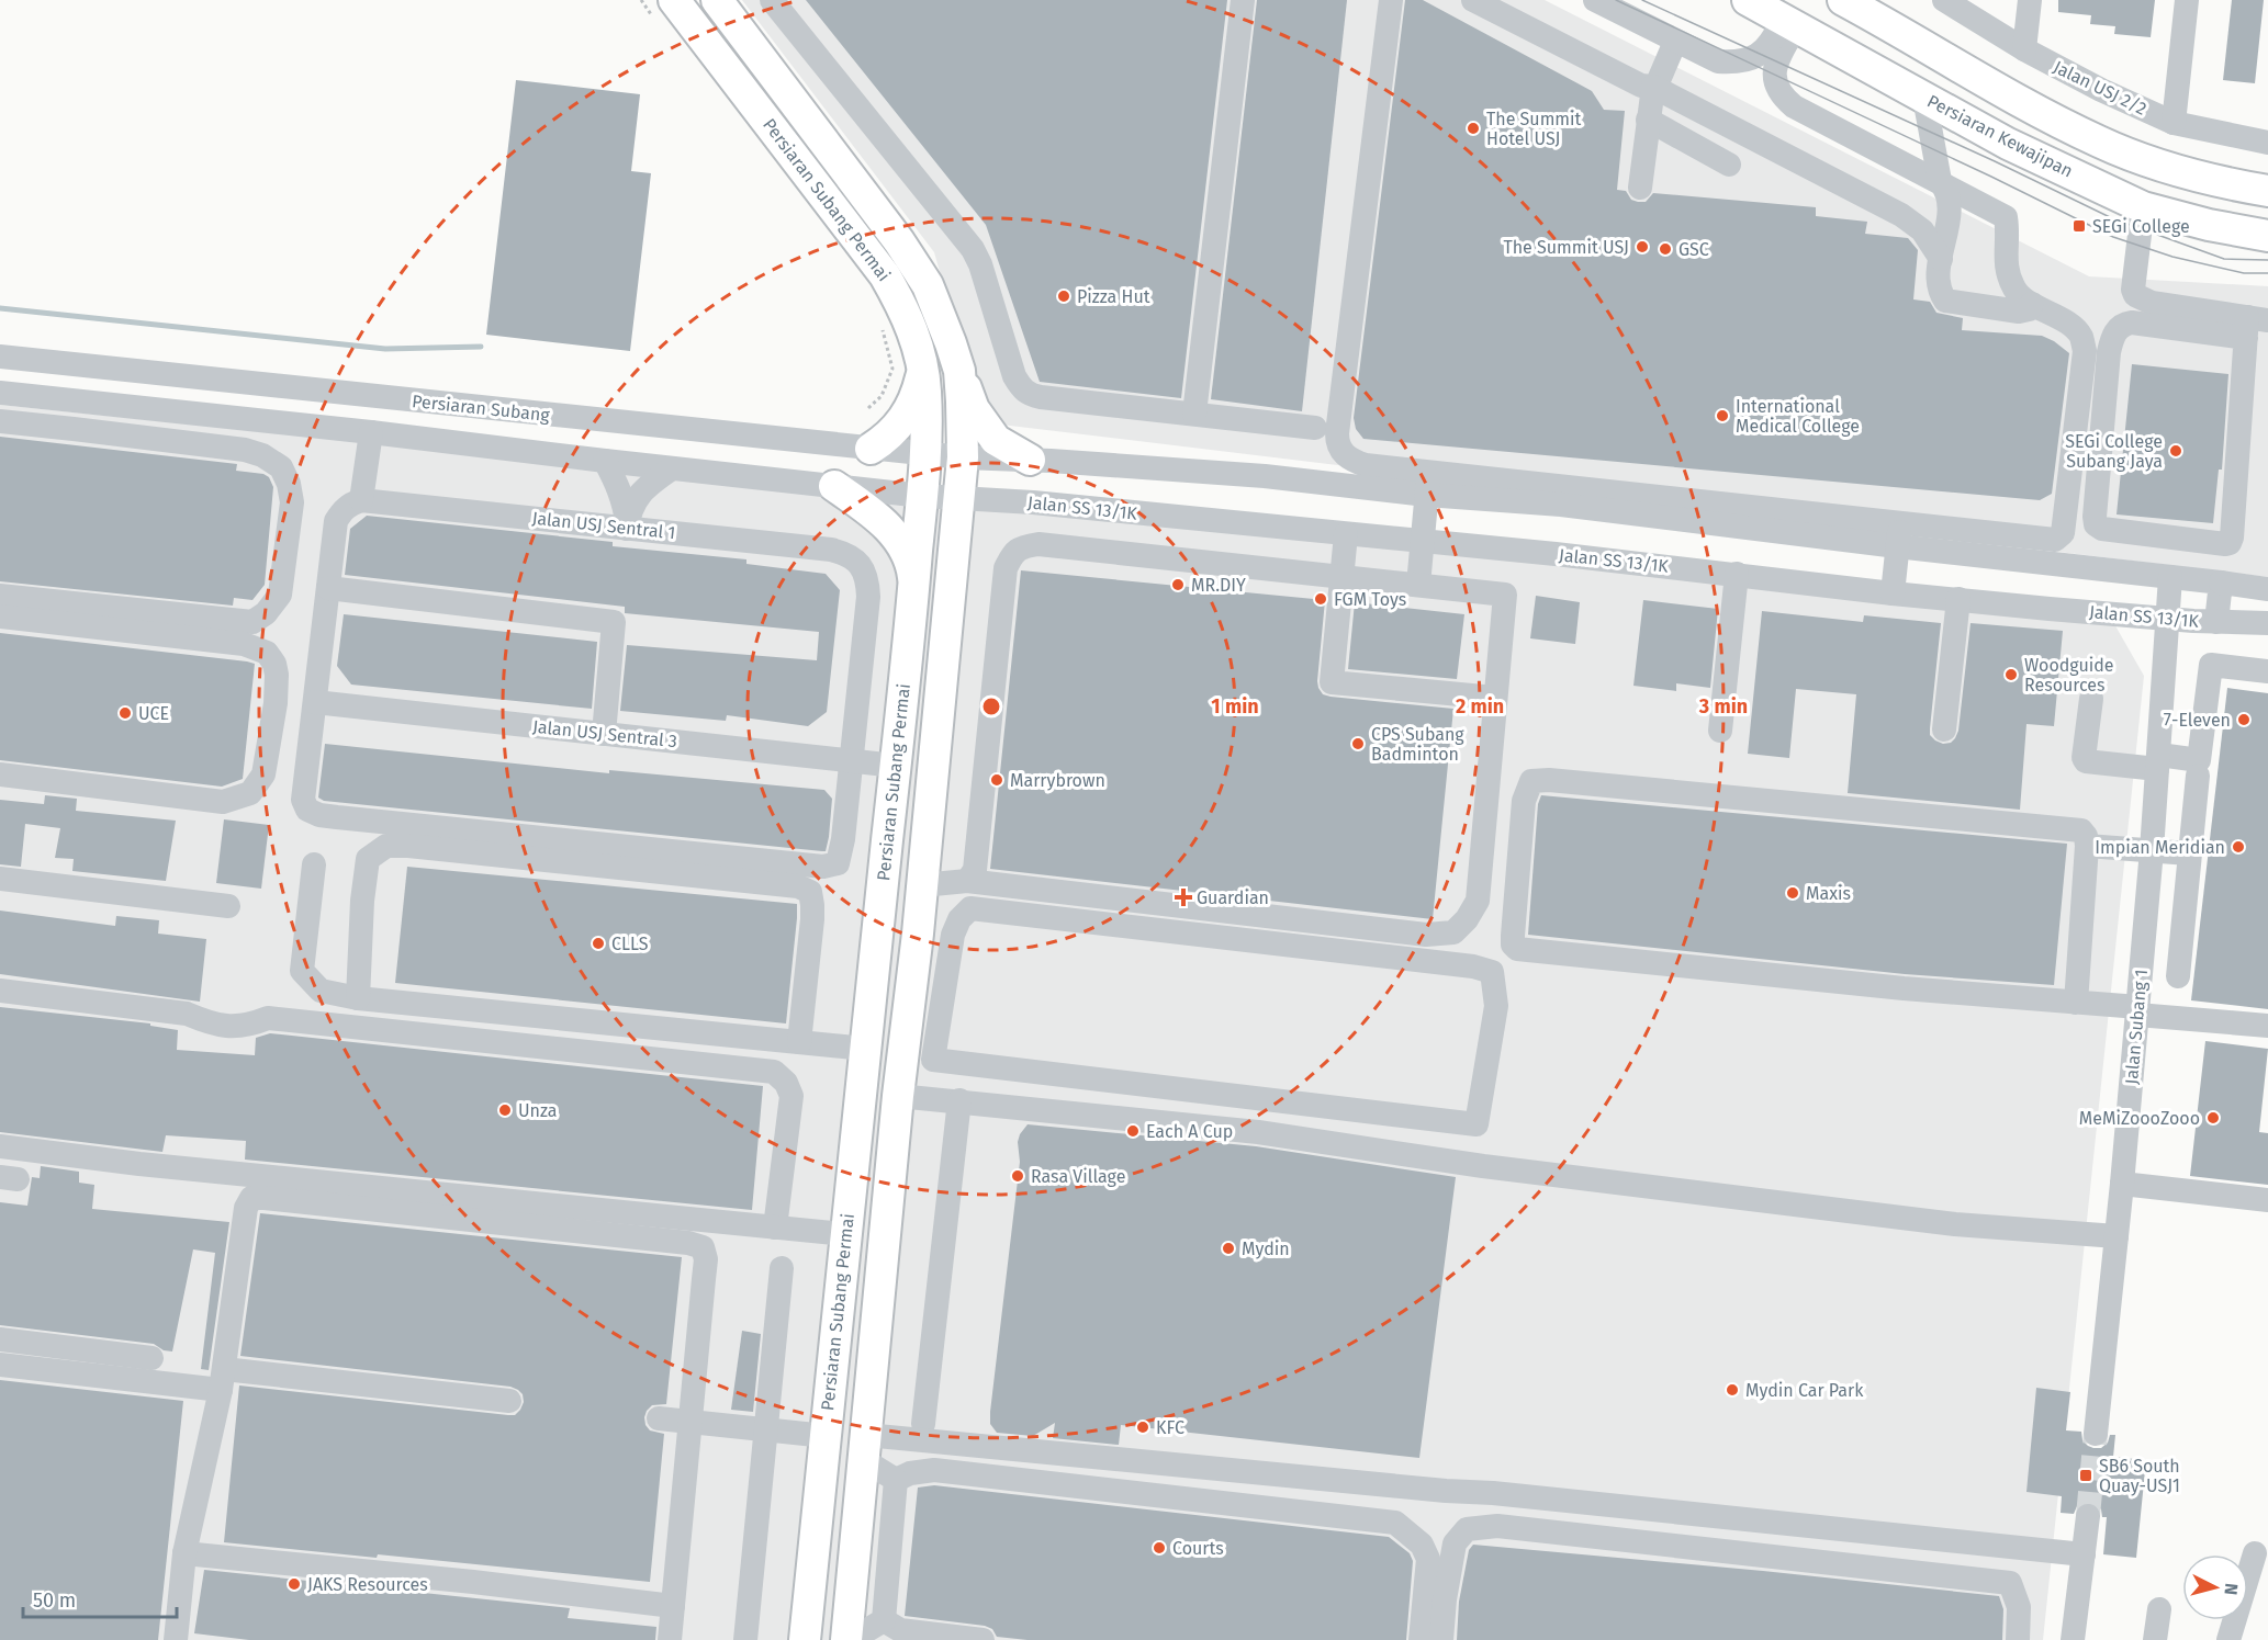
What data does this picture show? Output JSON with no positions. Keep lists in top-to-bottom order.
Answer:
{
  "streets": {
    "main road": ["Persiaran Kewajipan", "Persiaran Subang Permai"],
    "street": [
      "Jalan USJ 2/2",
      "Persiaran Subang",
      "Jalan SS 13/1K",
      "Jalan USJ Sentral 1",
      "Jalan USJ Sentral 3",
      "Jalan Subang 1"
    ]
  },
  "crossings": [
    ["Persiaran Subang Permai", "Persiaran Subang"],
    ["Persiaran Subang Permai", "Jalan SS 13/1K"],
    ["Persiaran Subang Permai", "Jalan USJ Sentral 3"],
    ["Persiaran Subang", "Jalan SS 13/1K"],
    ["Jalan SS 13/1K", "Jalan Subang 1"],
    ["Jalan USJ Sentral 1", "Jalan USJ Sentral 3"]
  ],
  "places": {
    "other": [
      "The Summit Hotel USJ",
      "The Summit USJ",
      "GSC",
      "Pizza Hut",
      "International Medical College",
      "SEGi College Subang Jaya",
      "MR.DIY",
      "FGM Toys",
      "Woodguide Resources",
      "UCE",
      "7-Eleven",
      "CPS Subang Badminton",
      "Marrybrown",
      "Impian Meridian",
      "Maxis",
      "CLLS",
      "Unza",
      "MeMiZoooZooo",
      "Each A Cup",
      "Rasa Village",
      "Mydin",
      "Mydin Car Park",
      "KFC",
      "Courts",
      "JAKS Resources"
    ],
    "transit": ["SEGi College", "SB6 South Quay-USJ1"],
    "health": ["Guardian"]
  },
  "scale_bar": "50 m",
  "north": "right",
  "rings": ["1 min", "2 min", "3 min"]
}
